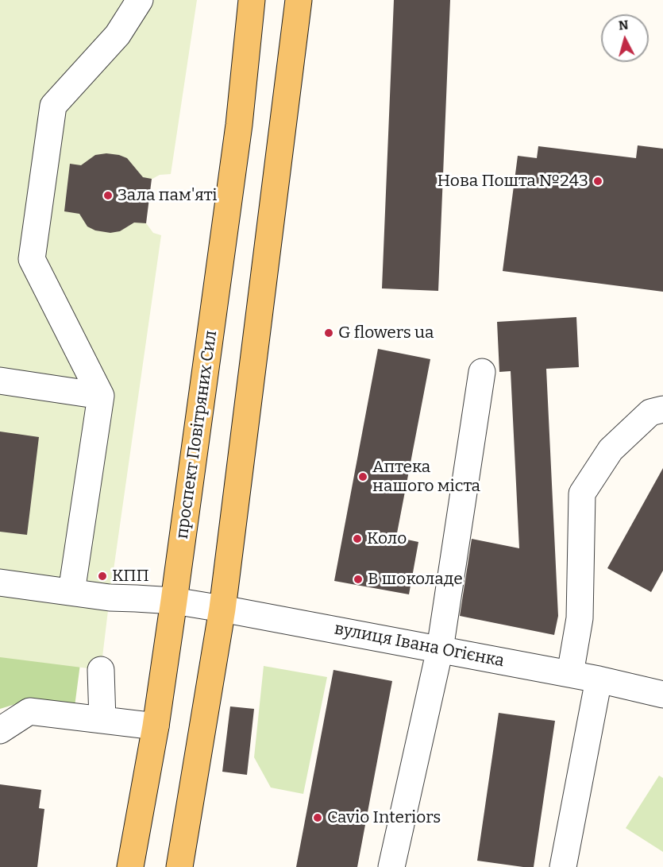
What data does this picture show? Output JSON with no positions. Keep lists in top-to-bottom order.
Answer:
{
  "streets": {
    "main road": ["проспект Повітряних Сил"],
    "street": ["вулиця Івана Огієнка"]
  },
  "crossings": [
    ["проспект Повітряних Сил", "вулиця Івана Огієнка"]
  ],
  "places": [
    "Нова Пошта №243",
    "Зала пам'яті",
    "G flowers ua",
    "Аптека нашого міста",
    "Коло",
    "КПП",
    "В шоколаде",
    "Cavio Interiors"
  ],
  "north": "top"
}
